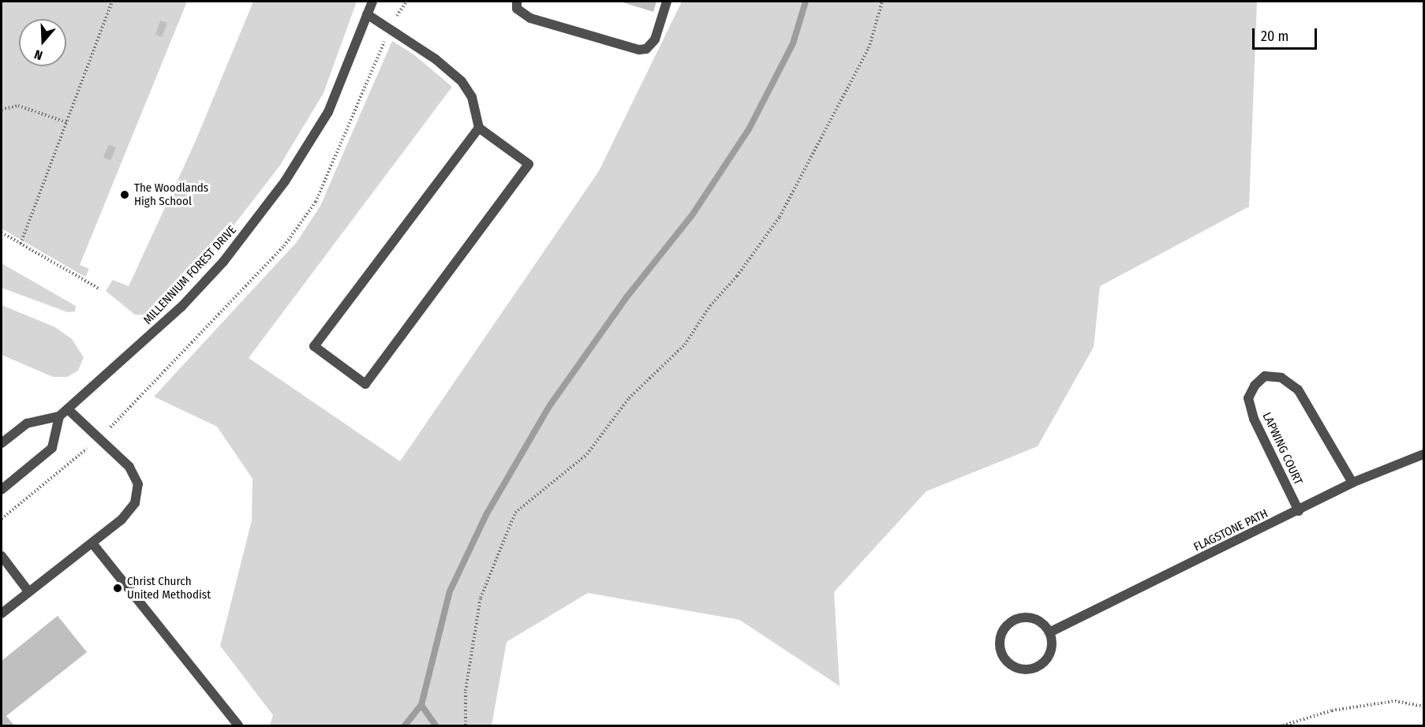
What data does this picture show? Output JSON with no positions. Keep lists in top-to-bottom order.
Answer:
{
  "streets": {
    "street": ["MILLENNIUM FOREST DRIVE", "LAPWING COURT", "FLAGSTONE PATH"]
  },
  "crossings": [
    ["LAPWING COURT", "FLAGSTONE PATH"]
  ],
  "places": ["The Woodlands High School", "Christ Church United Methodist"],
  "scale_bar": "20 m",
  "north": "bottom"
}
